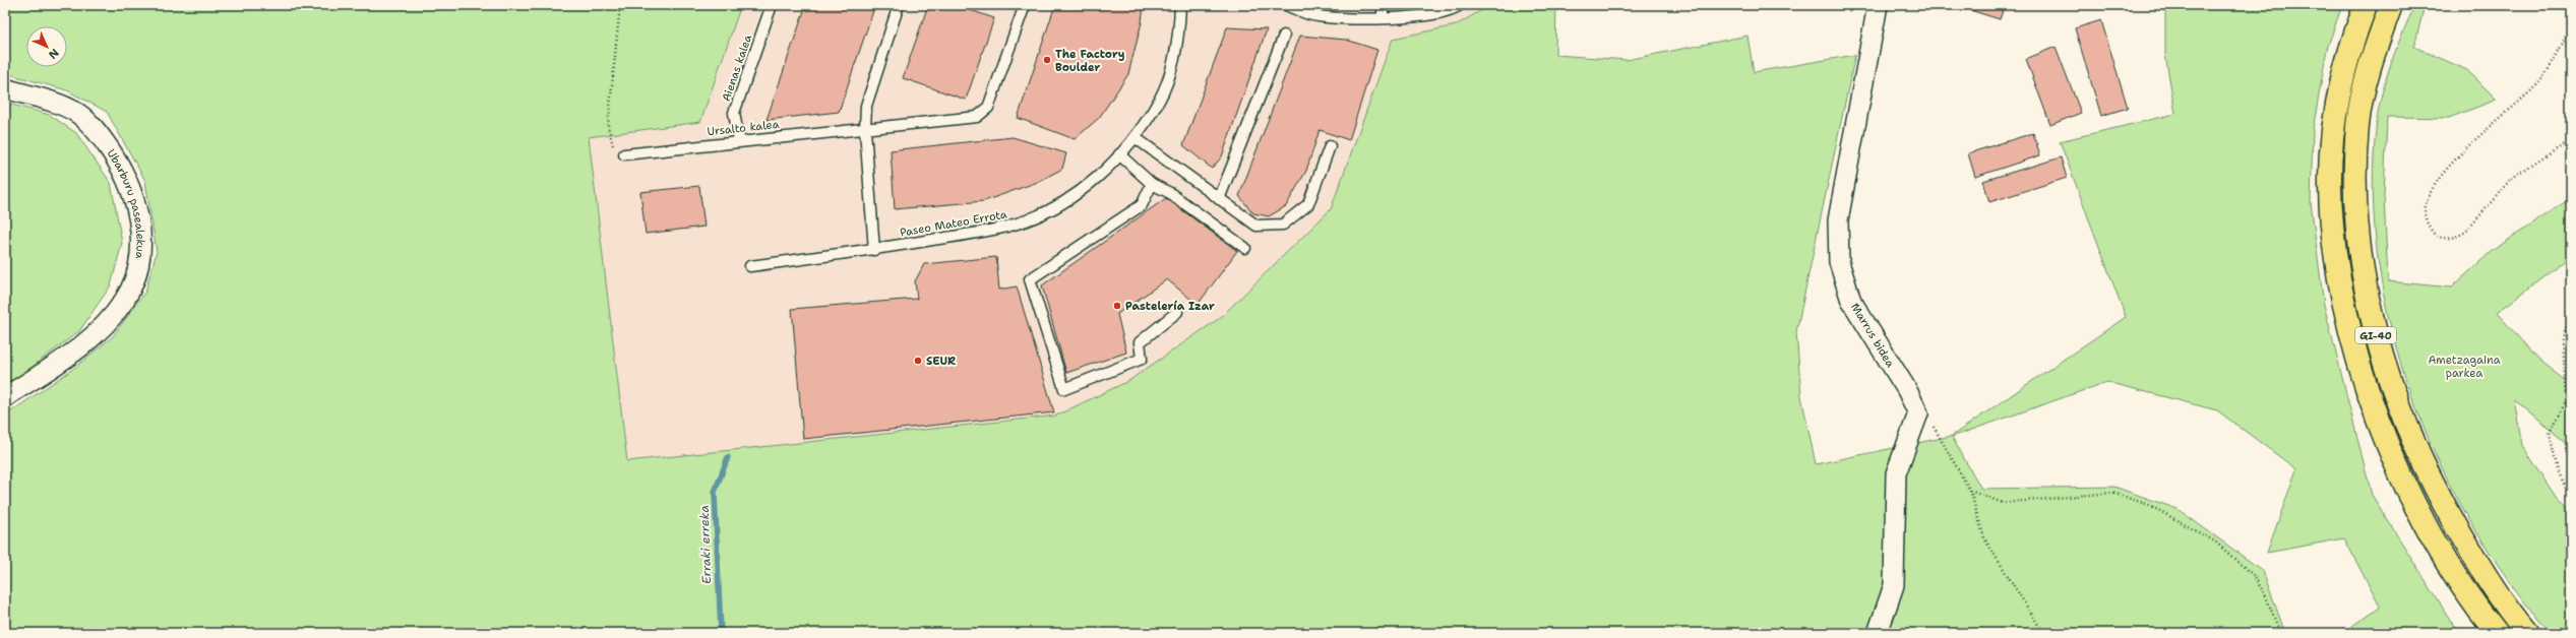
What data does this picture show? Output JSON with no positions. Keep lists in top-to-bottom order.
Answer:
{
  "streets": {
    "main road": ["GI-40"],
    "street": ["Ubarburu pasealekua", "Marrus bidea"],
    "lane": ["Aienas kalea", "Ursalto kalea", "Paseo Mateo Errota"]
  },
  "crossings": [
    ["Aienas kalea", "Ursalto kalea"]
  ],
  "water": ["Erraki erreka"],
  "parks": ["Ametzagaina parkea"],
  "places": ["The Factory Boulder", "Pastelería Izar", "SEUR"],
  "north": "bottom right"
}
